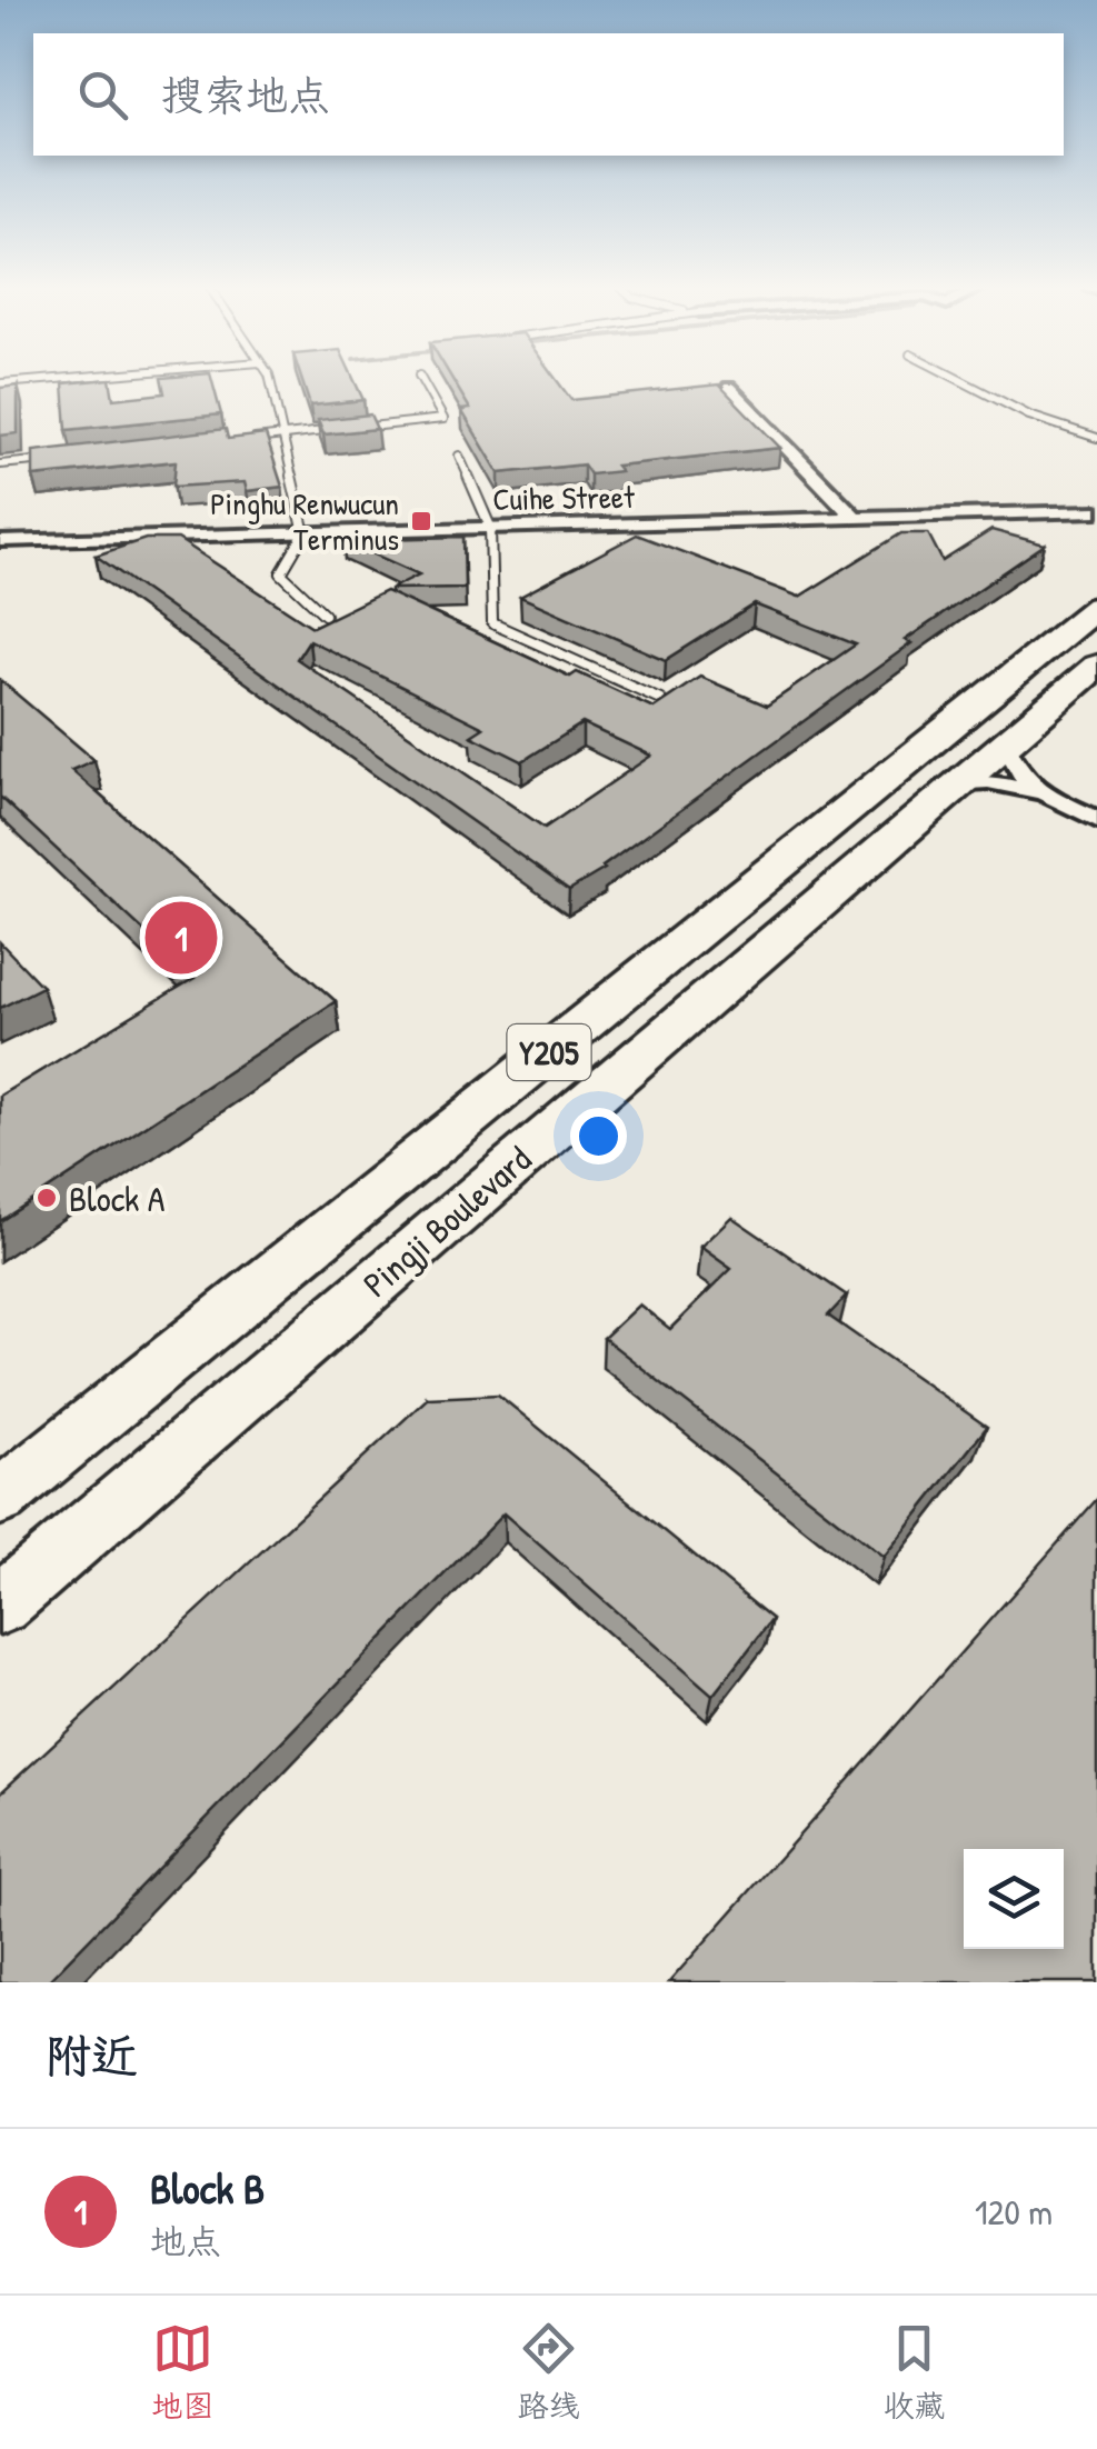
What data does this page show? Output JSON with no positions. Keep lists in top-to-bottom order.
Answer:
{
  "streets": {
    "main road": ["Y205", "Pingji Boulevard"],
    "street": ["Cuihe Street"]
  },
  "places": {
    "transit": ["Pinghu Renwucun Terminus"],
    "other": ["Block A"]
  },
  "page": {
    "search": "搜索地点",
    "pins": "1",
    "heading": "附近",
    "list": [
      {
        "mark": "1",
        "name": "Block B",
        "note": "地点",
        "value": "120 m"
      }
    ],
    "nav": ["地图", "路线", "收藏"]
  }
}
